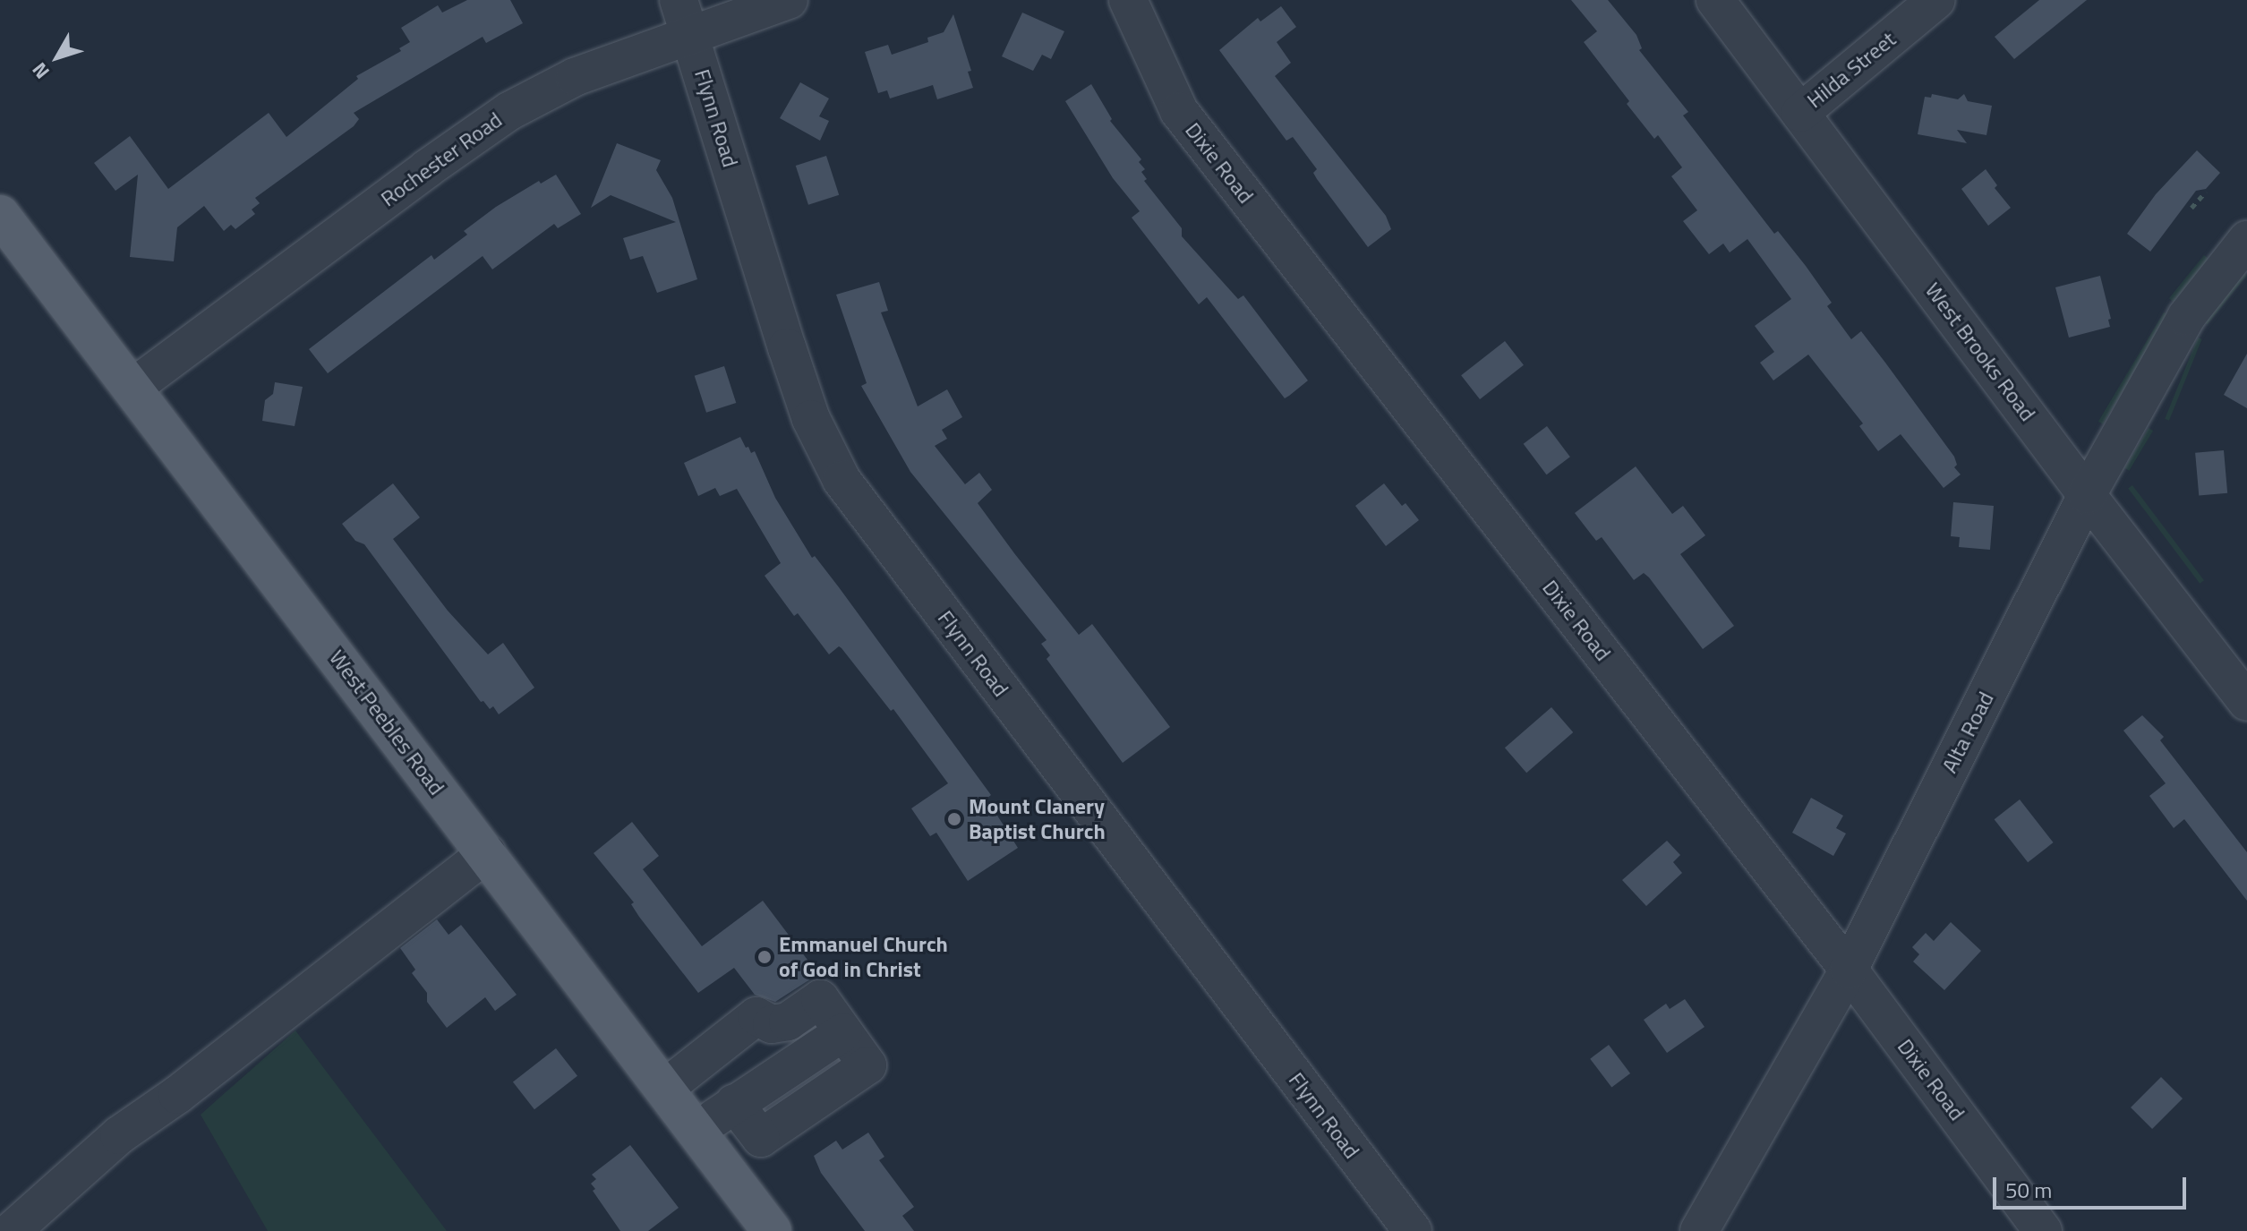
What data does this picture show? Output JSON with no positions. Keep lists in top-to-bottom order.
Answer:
{
  "streets": {
    "main road": ["West Peebles Road"],
    "street": [
      "Hilda Street",
      "Flynn Road",
      "Rochester Road",
      "Dixie Road",
      "West Brooks Road",
      "Alta Road"
    ]
  },
  "crossings": [
    ["Hilda Street", "West Brooks Road"],
    ["Flynn Road", "Rochester Road"],
    ["Rochester Road", "West Peebles Road"],
    ["Dixie Road", "Alta Road"],
    ["West Brooks Road", "Alta Road"]
  ],
  "places": ["Mount Clanery Baptist Church", "Emmanuel Church of God in Christ"],
  "scale_bar": "50 m",
  "north": "bottom left"
}
